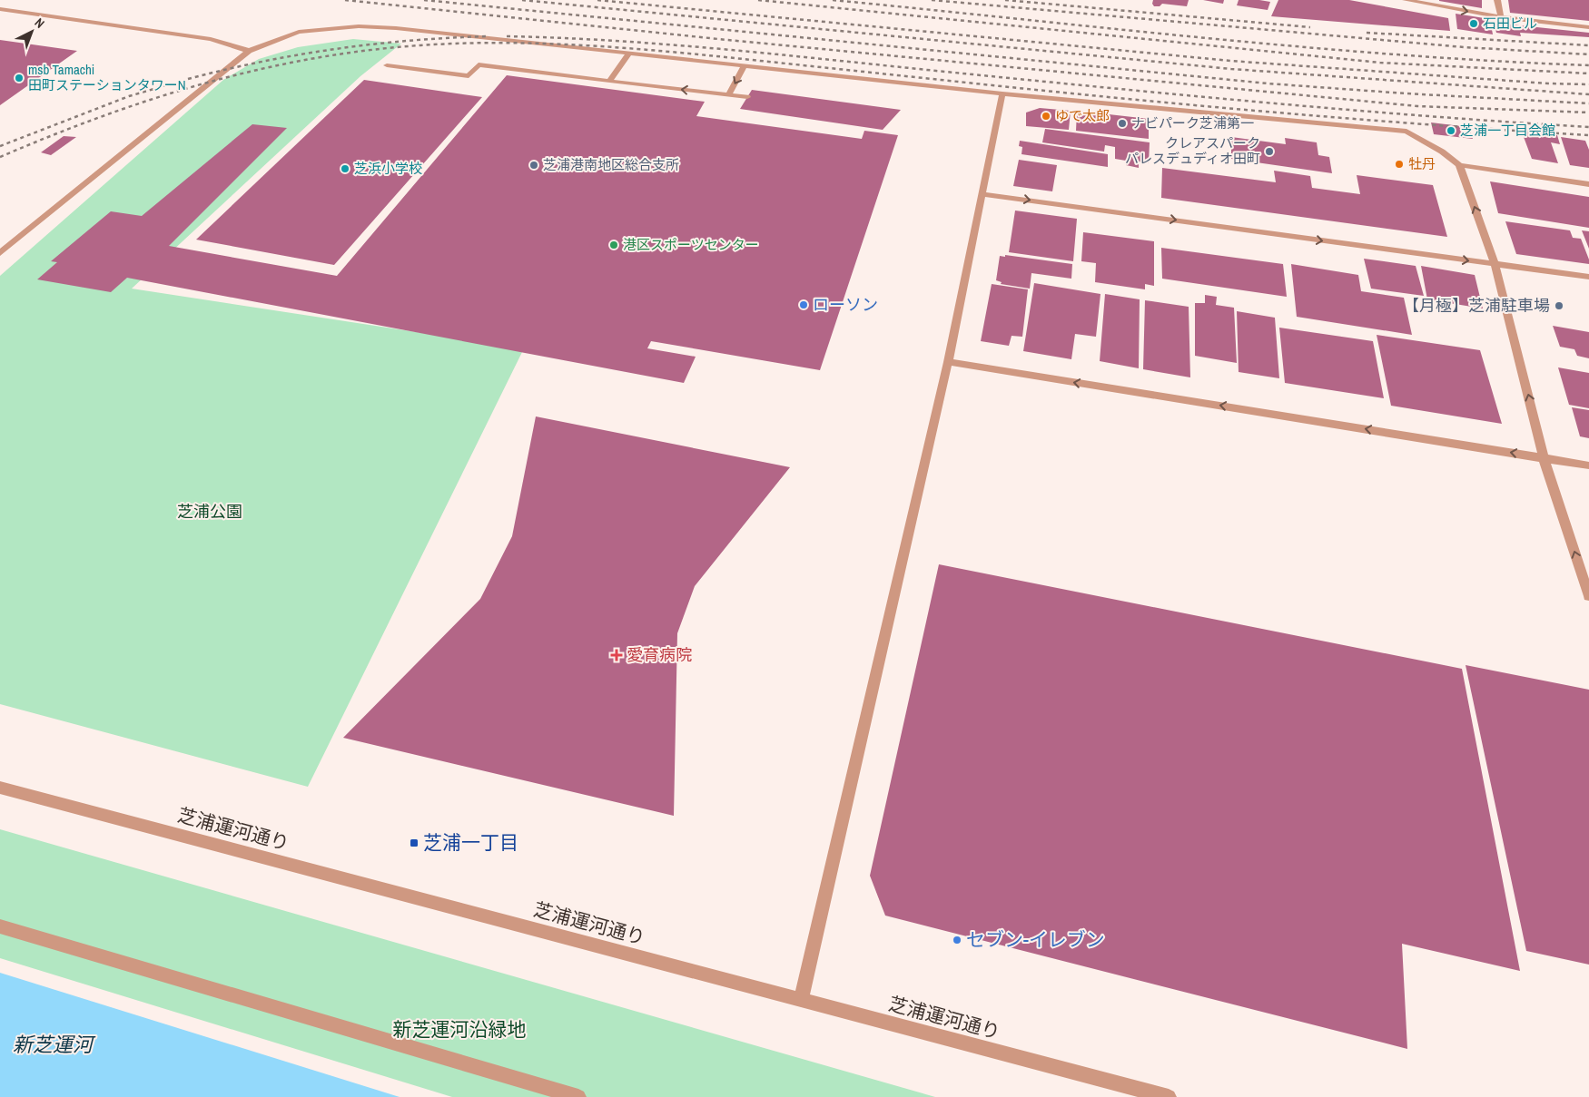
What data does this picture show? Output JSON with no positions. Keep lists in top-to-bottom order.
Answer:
{
  "streets": {
    "street": ["芝浦運河通り"]
  },
  "water": ["新芝運河"],
  "parks": ["芝浦公園", "新芝運河沿緑地"],
  "places": {
    "other": [
      "石田ビル",
      "msb Tamachi 田町ステーションタワーN",
      "ゆで太郎",
      "ナビパーク芝浦第一",
      "芝浦一丁目会館",
      "クレアスパーク パレスデュディオ田町",
      "牡丹",
      "芝浦港南地区総合支所",
      "芝浜小学校",
      "港区スポーツセンター",
      "ローソン",
      "【月極】芝浦駐車場",
      "セブン-イレブン"
    ],
    "health": ["愛育病院"],
    "transit": ["芝浦一丁目"]
  },
  "north": "top right"
}
